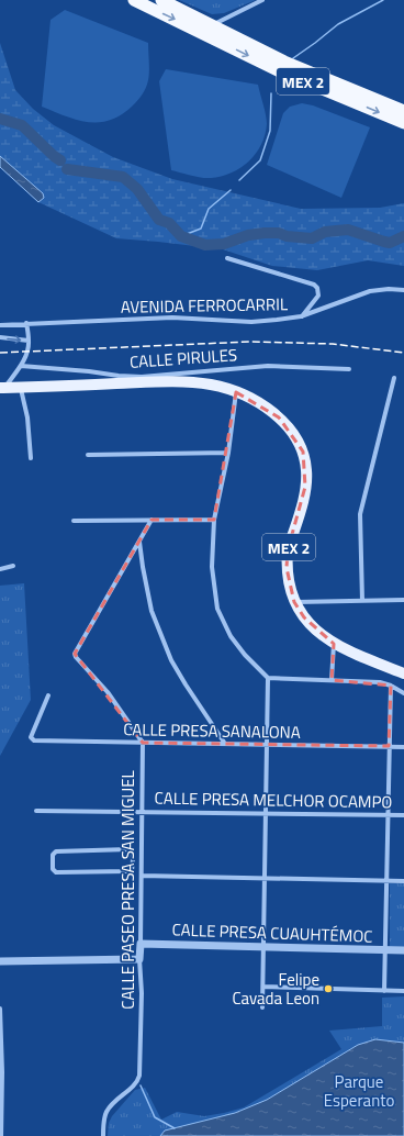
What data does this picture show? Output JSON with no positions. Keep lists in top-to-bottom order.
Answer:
{
  "streets": {
    "highway": ["MEX 2"],
    "street": [
      "AVENIDA FERROCARRIL",
      "CALLE PIRULES",
      "CALLE PRESA SANALONA",
      "CALLE PRESA MELCHOR OCAMPO",
      "CALLE PASEO PRESA SAN MIGUEL",
      "CALLE PRESA CUAUHTÉMOC"
    ]
  },
  "crossings": [
    ["MEX 2", "CALLE PIRULES"],
    ["CALLE PRESA SANALONA", "CALLE PASEO PRESA SAN MIGUEL"],
    ["CALLE PRESA MELCHOR OCAMPO", "CALLE PASEO PRESA SAN MIGUEL"],
    ["CALLE PASEO PRESA SAN MIGUEL", "CALLE PRESA CUAUHTÉMOC"]
  ],
  "parks": ["Parque Esperanto"],
  "places": ["Felipe Cavada Leon"]
}
